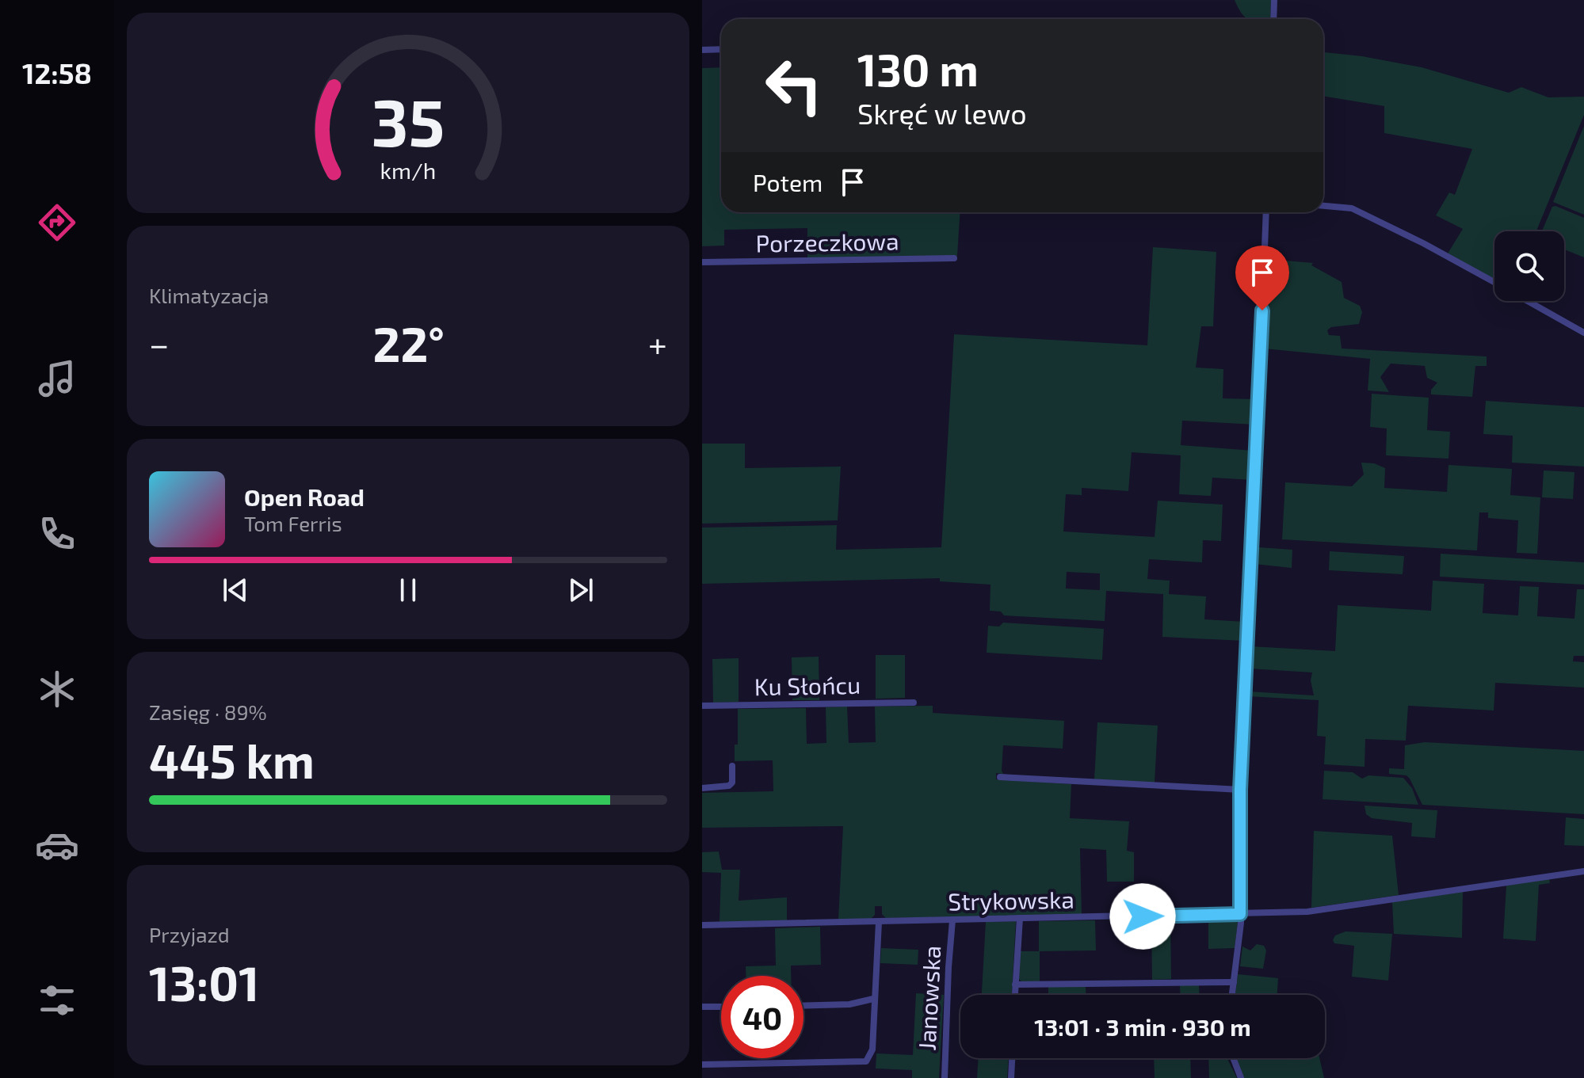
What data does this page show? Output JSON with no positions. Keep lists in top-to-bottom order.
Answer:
{
  "streets": {
    "street": [
      "Porzeczkowa",
      "Ku Słońcu",
      "Strykowska",
      "Janowska"
    ]
  },
  "crossings": [
    ["Strykowska", "Janowska"]
  ],
  "page": {
    "tabs": "12:58",
    "turn": ["130 m", "Skręć w lewo"],
    "then": "Potem",
    "tile": [
      "Klimatyzacja",
      ["Zasięg · 89%", "445 km"],
      ["Przyjazd", "13:01"]
    ],
    "heat": ["−", "22°", "+"],
    "song": ["Open Road", "Tom Ferris"],
    "limit": "40",
    "trip": "13:01 · 3 min · 930 m",
    "gauge": ["35", "km/h"]
  }
}
